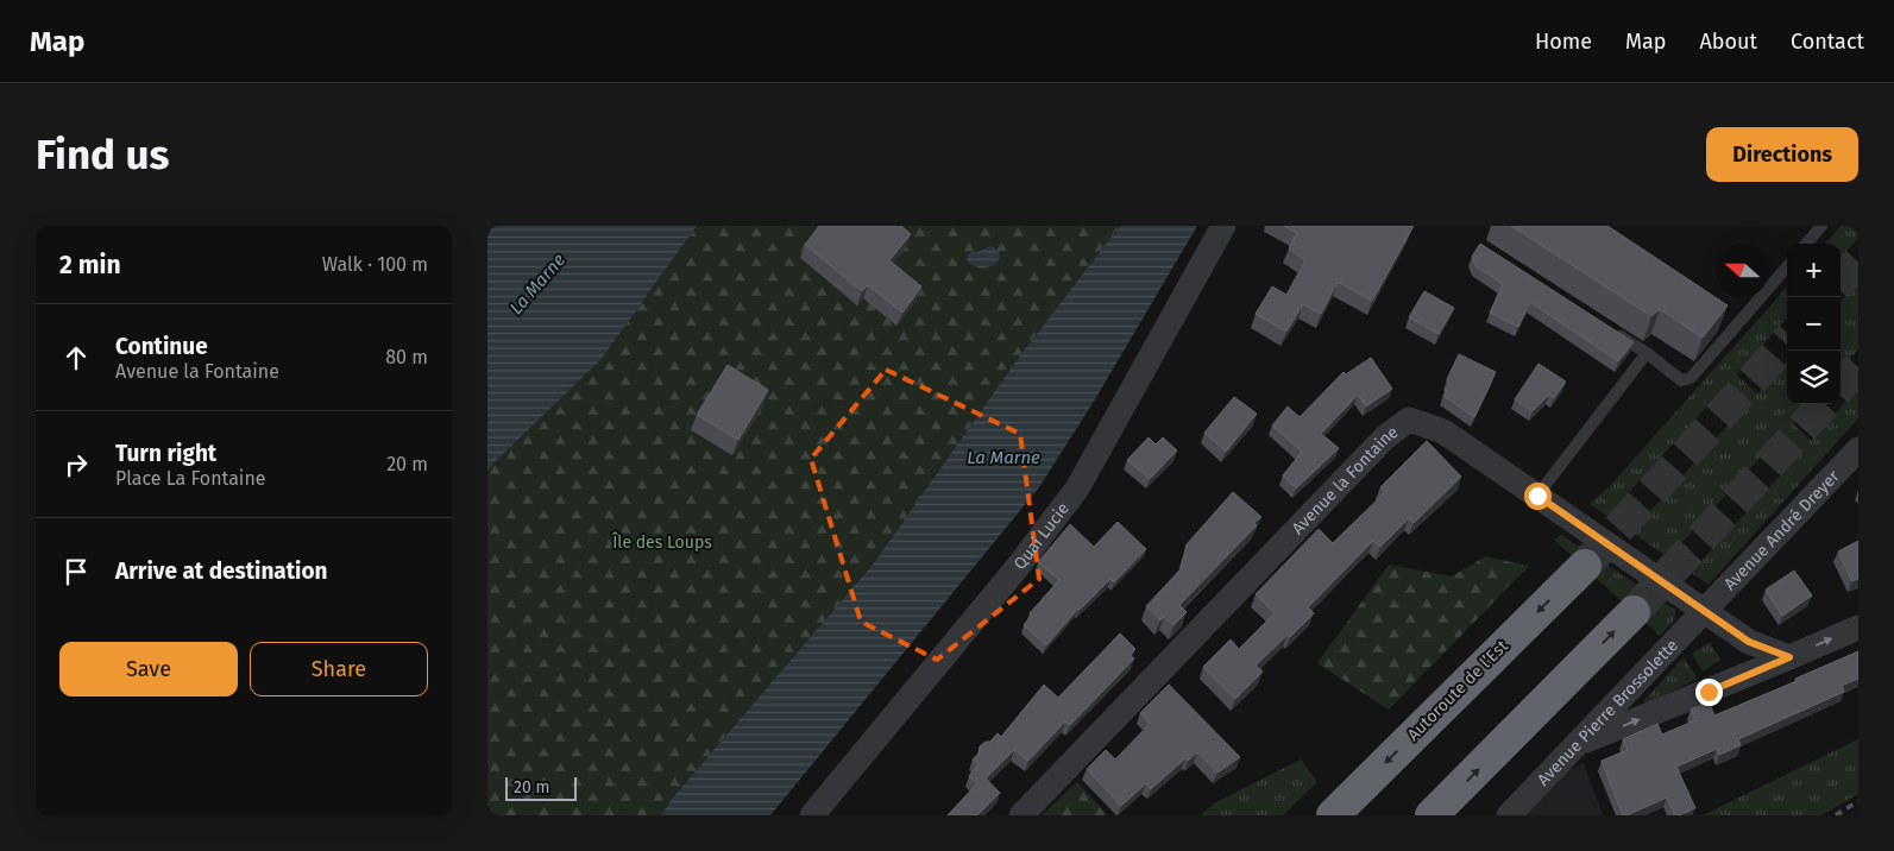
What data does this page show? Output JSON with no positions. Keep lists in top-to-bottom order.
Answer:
{
  "streets": {
    "highway": ["Autoroute de l’Est"],
    "street": [
      "Avenue la Fontaine",
      "Avenue André Dreyer",
      "Quai Lucie",
      "Avenue Pierre Brossolette"
    ]
  },
  "crossings": [
    ["Avenue la Fontaine", "Avenue André Dreyer"],
    ["Avenue la Fontaine", "Avenue Pierre Brossolette"],
    ["Avenue André Dreyer", "Avenue Pierre Brossolette"]
  ],
  "water": ["La Marne"],
  "parks": ["Île des Loups"],
  "scale_bar": "20 m",
  "north": "left",
  "page": {
    "header": "Map",
    "nav": [
      "Home",
      "Map",
      "About",
      "Contact"
    ],
    "buttons": [
      "Directions",
      ["Save", "Share"]
    ],
    "title": "Find us",
    "heading": ["2 min", "Walk · 100 m"],
    "map_buttons": ["+", "−"],
    "list": [
      ["Continue", "Avenue la Fontaine", "80 m"],
      ["Turn right", "Place La Fontaine", "20 m"],
      "Arrive at destination"
    ],
    "scale": "20 m"
  }
}
